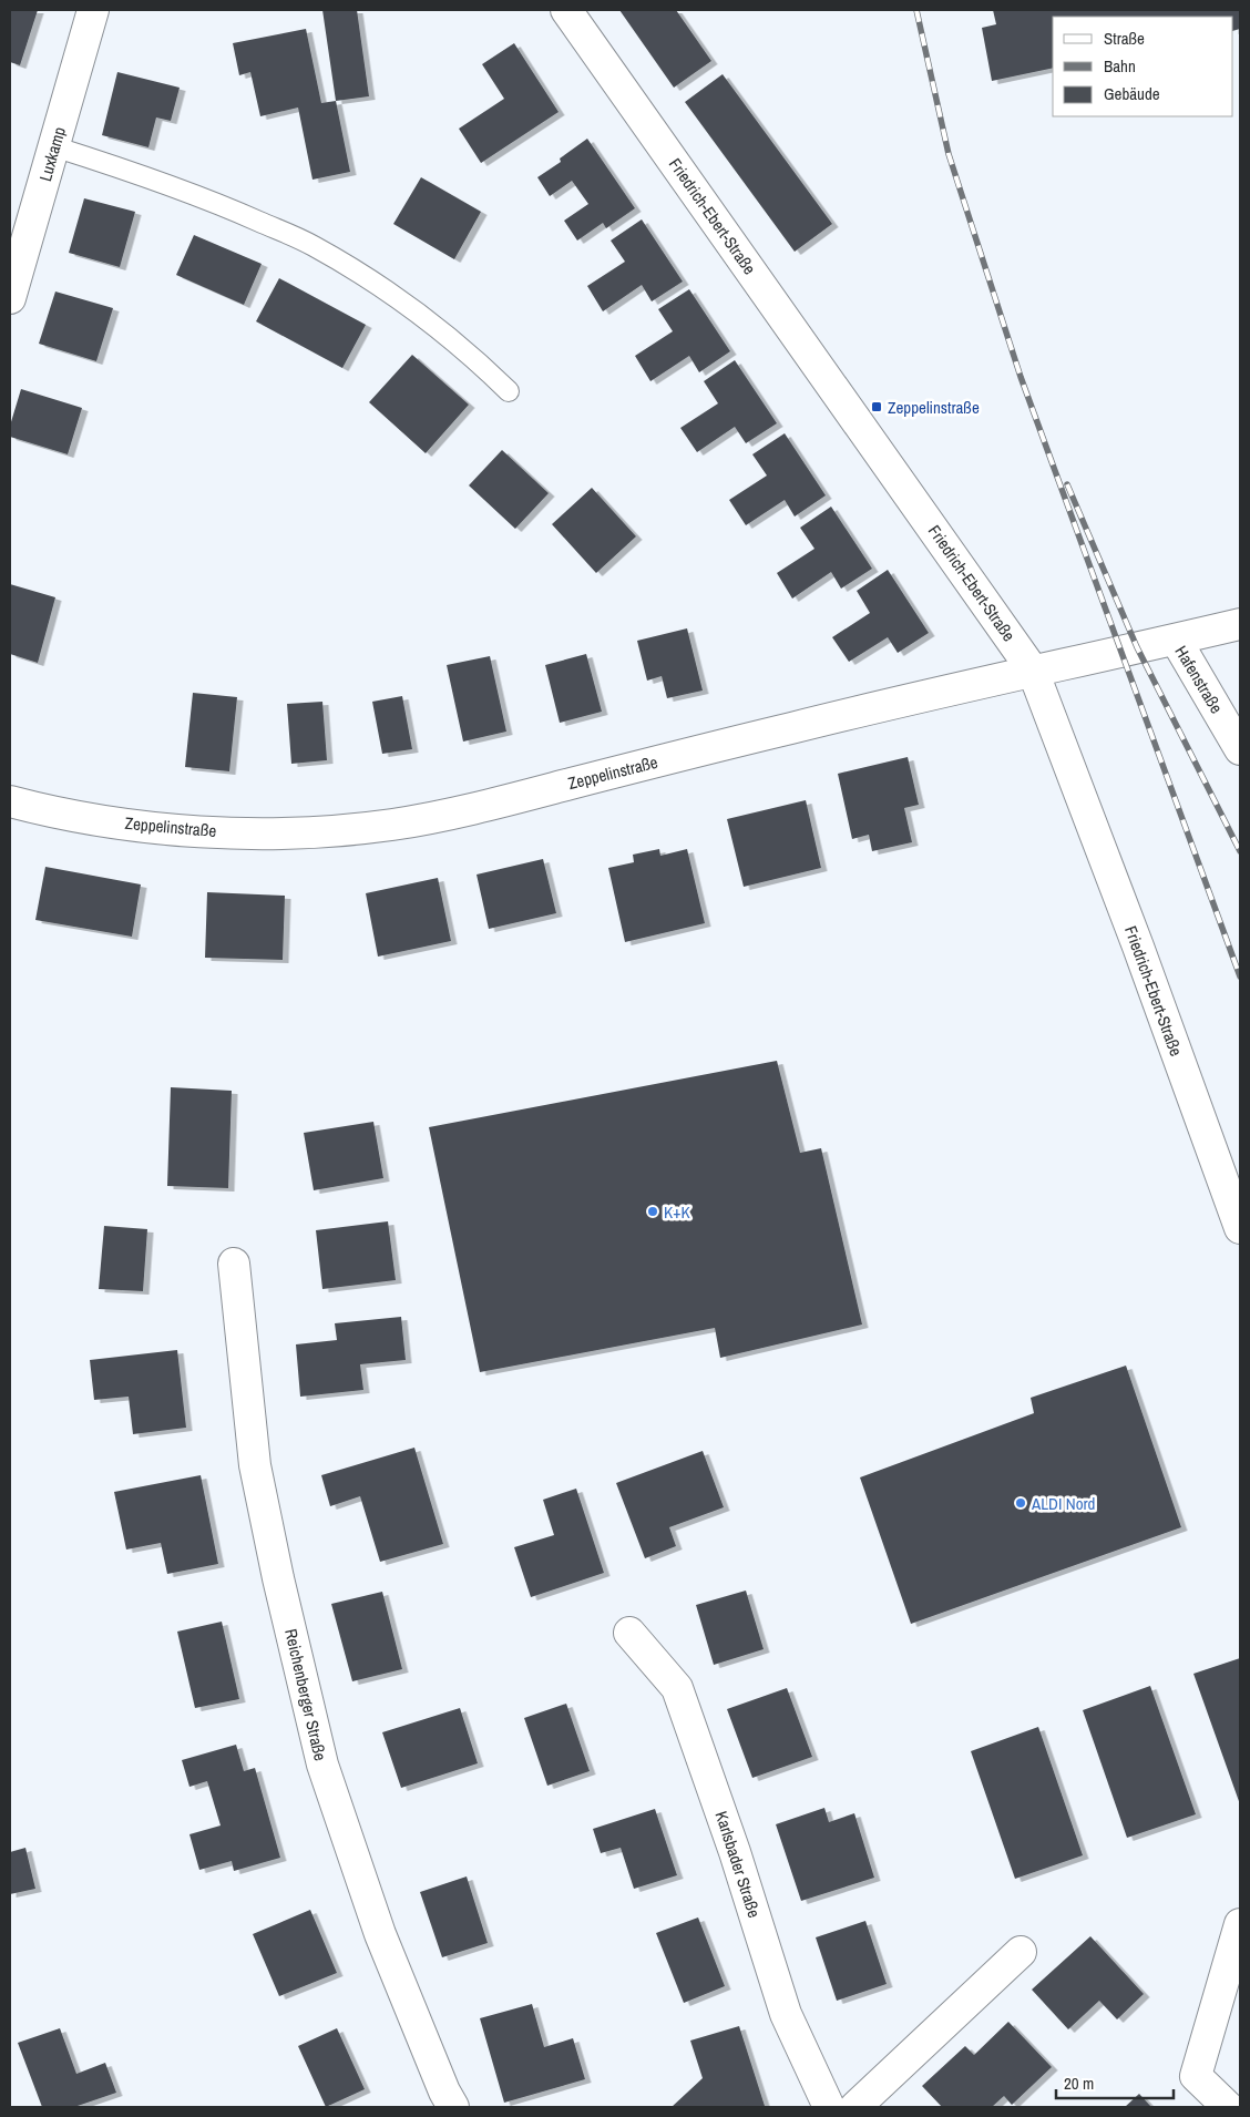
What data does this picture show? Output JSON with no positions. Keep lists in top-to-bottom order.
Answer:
{
  "streets": {
    "street": [
      "Luxkamp",
      "Friedrich-Ebert-Straße",
      "Hafenstraße",
      "Zeppelinstraße",
      "Reichenberger Straße",
      "Karlsbader Straße"
    ]
  },
  "crossings": [
    ["Friedrich-Ebert-Straße", "Zeppelinstraße"],
    ["Hafenstraße", "Zeppelinstraße"]
  ],
  "places": {
    "transit": ["Zeppelinstraße"],
    "other": ["K+K", "ALDI Nord"]
  },
  "legend": ["Straße", "Bahn", "Gebäude"],
  "scale_bar": "20 m"
}
